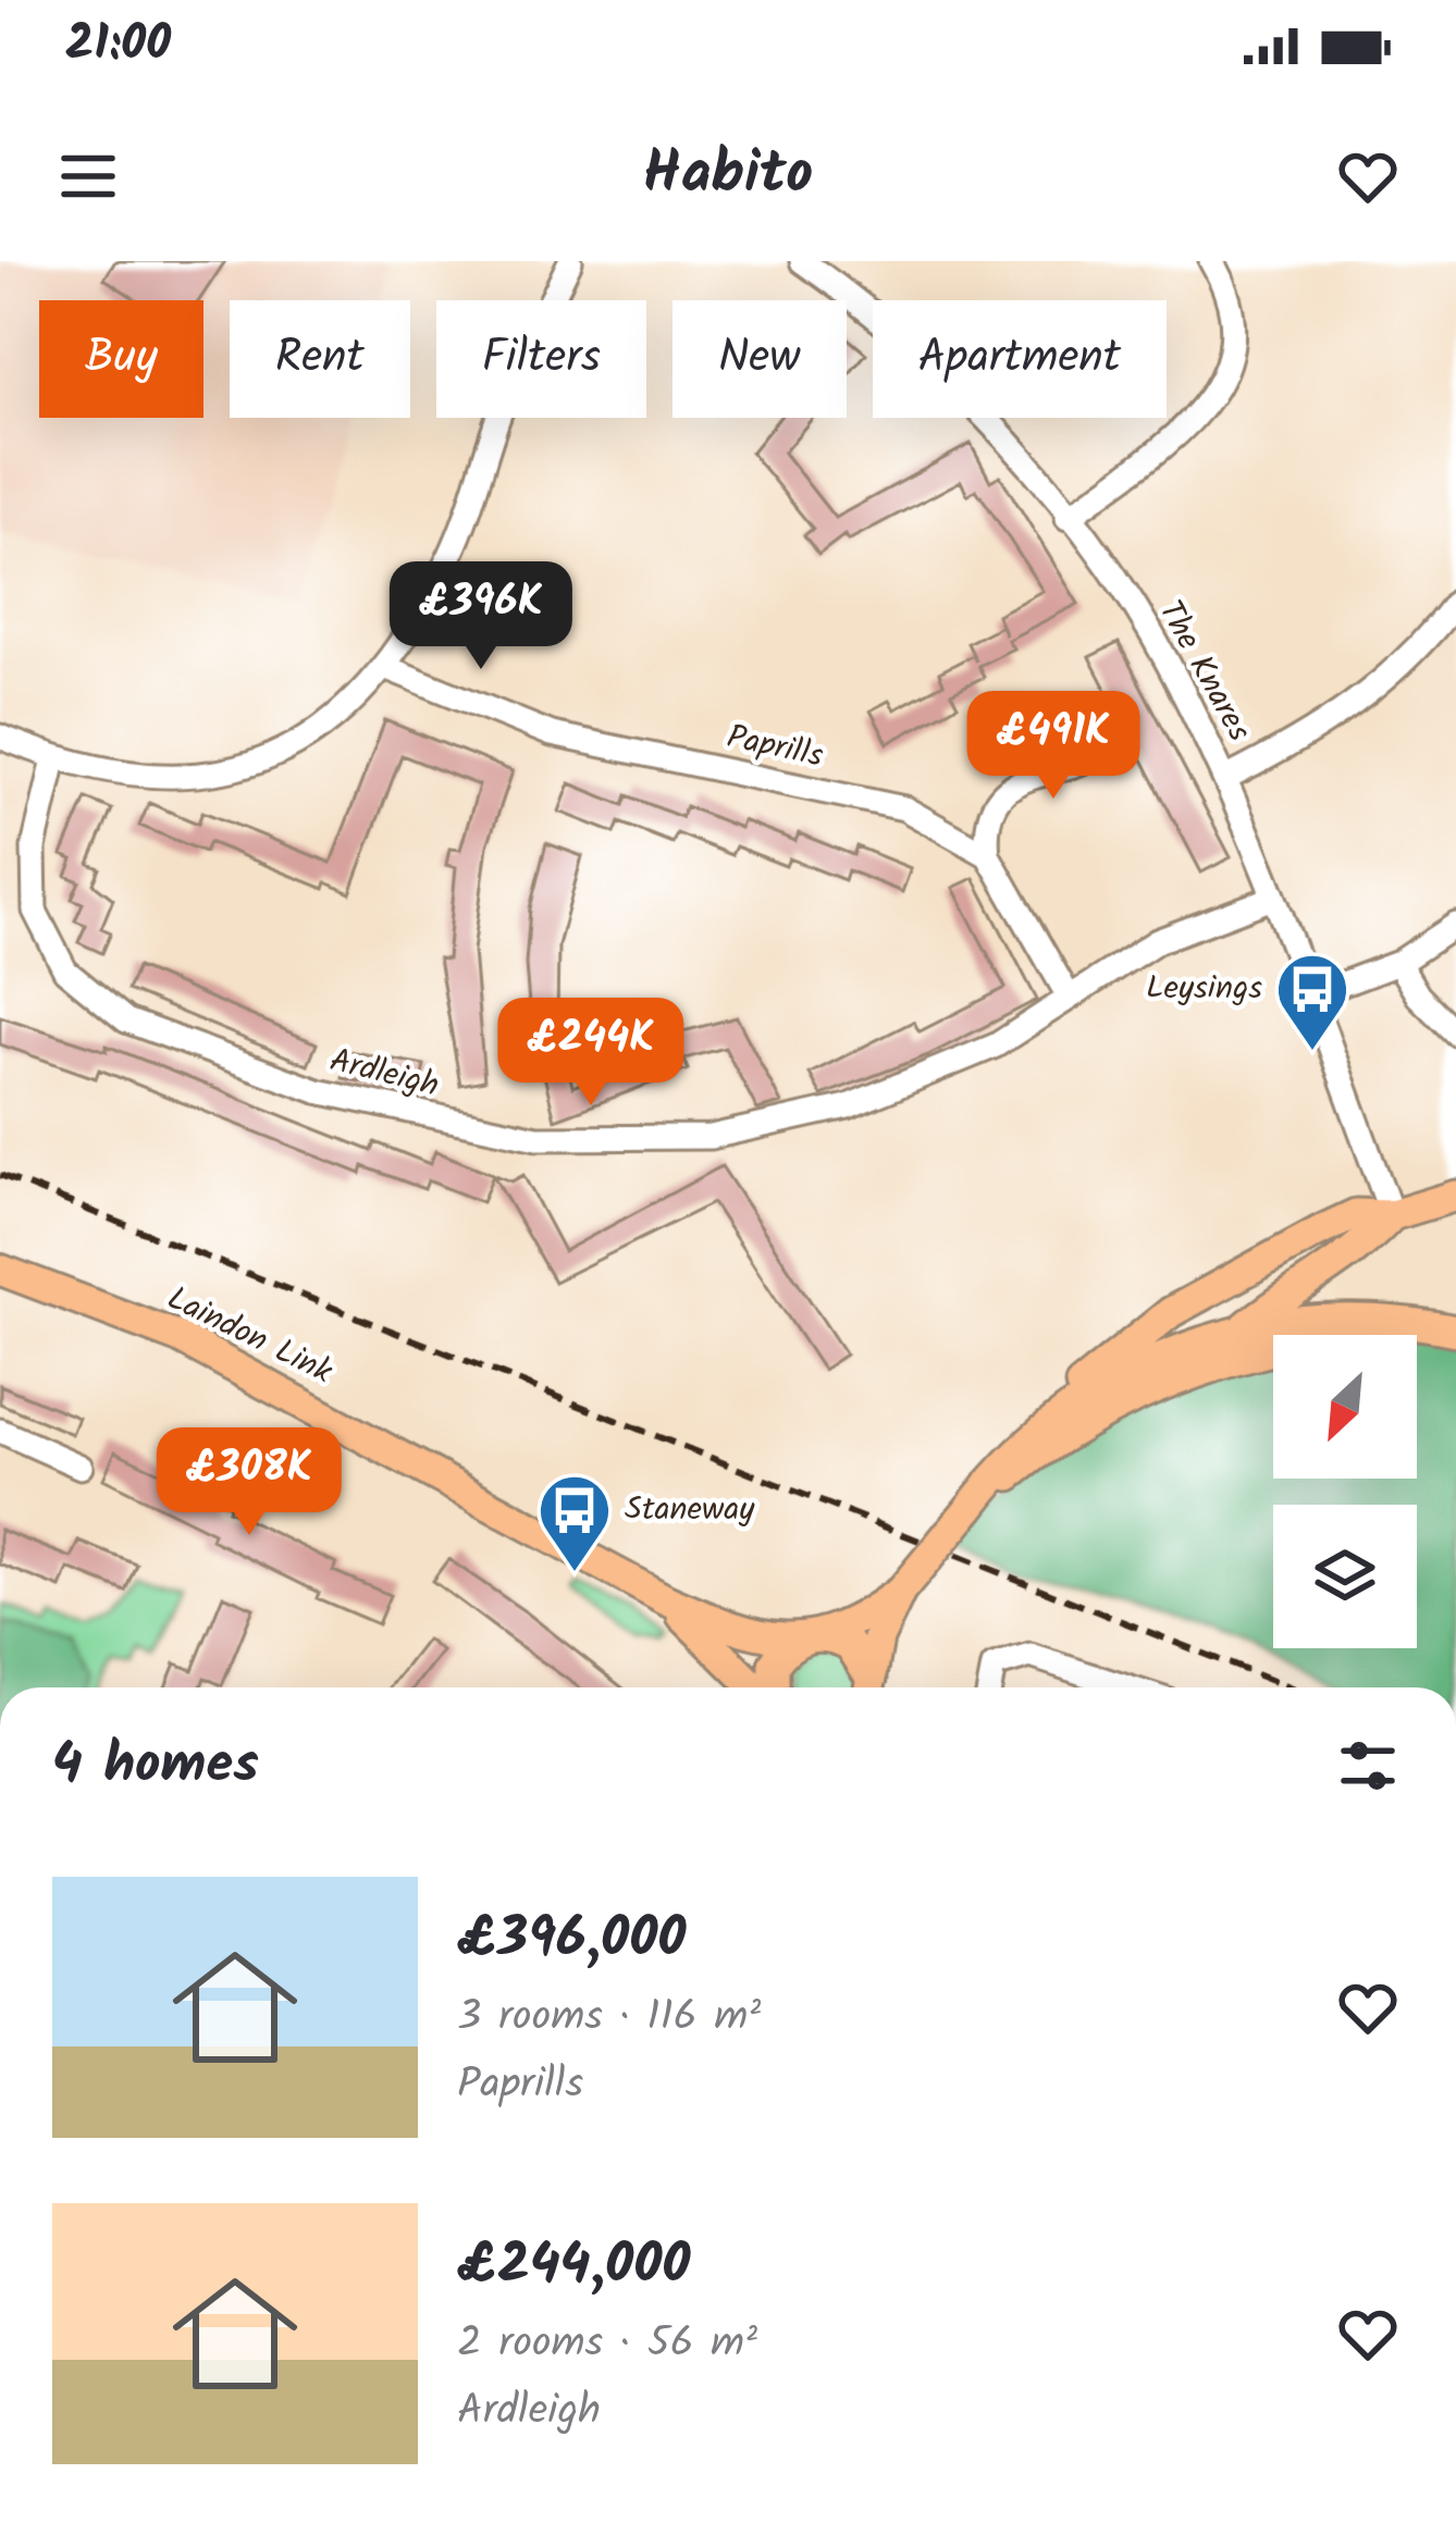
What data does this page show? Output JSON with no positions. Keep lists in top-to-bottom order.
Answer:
{
  "streets": {
    "main road": ["Laindon Link"],
    "street": ["The Knares", "Paprills", "Ardleigh"]
  },
  "crossings": [
    ["The Knares", "Ardleigh"]
  ],
  "places": {
    "bus stop": ["Leysings", "Staneway"]
  },
  "north": "bottom left",
  "page": {
    "status": "21:00",
    "header": "Habito",
    "chip": [
      "Buy",
      "Rent",
      "Filters",
      "New",
      "Apartment"
    ],
    "price": [
      "£396K",
      "£491K",
      "£244K",
      "£308K"
    ],
    "heading": "4 homes",
    "list": [
      {
        "name": "£396,000",
        "note": "3 rooms · 116 m² · Paprills"
      },
      {
        "name": "£244,000",
        "note": "2 rooms · 56 m² · Ardleigh"
      }
    ]
  }
}
